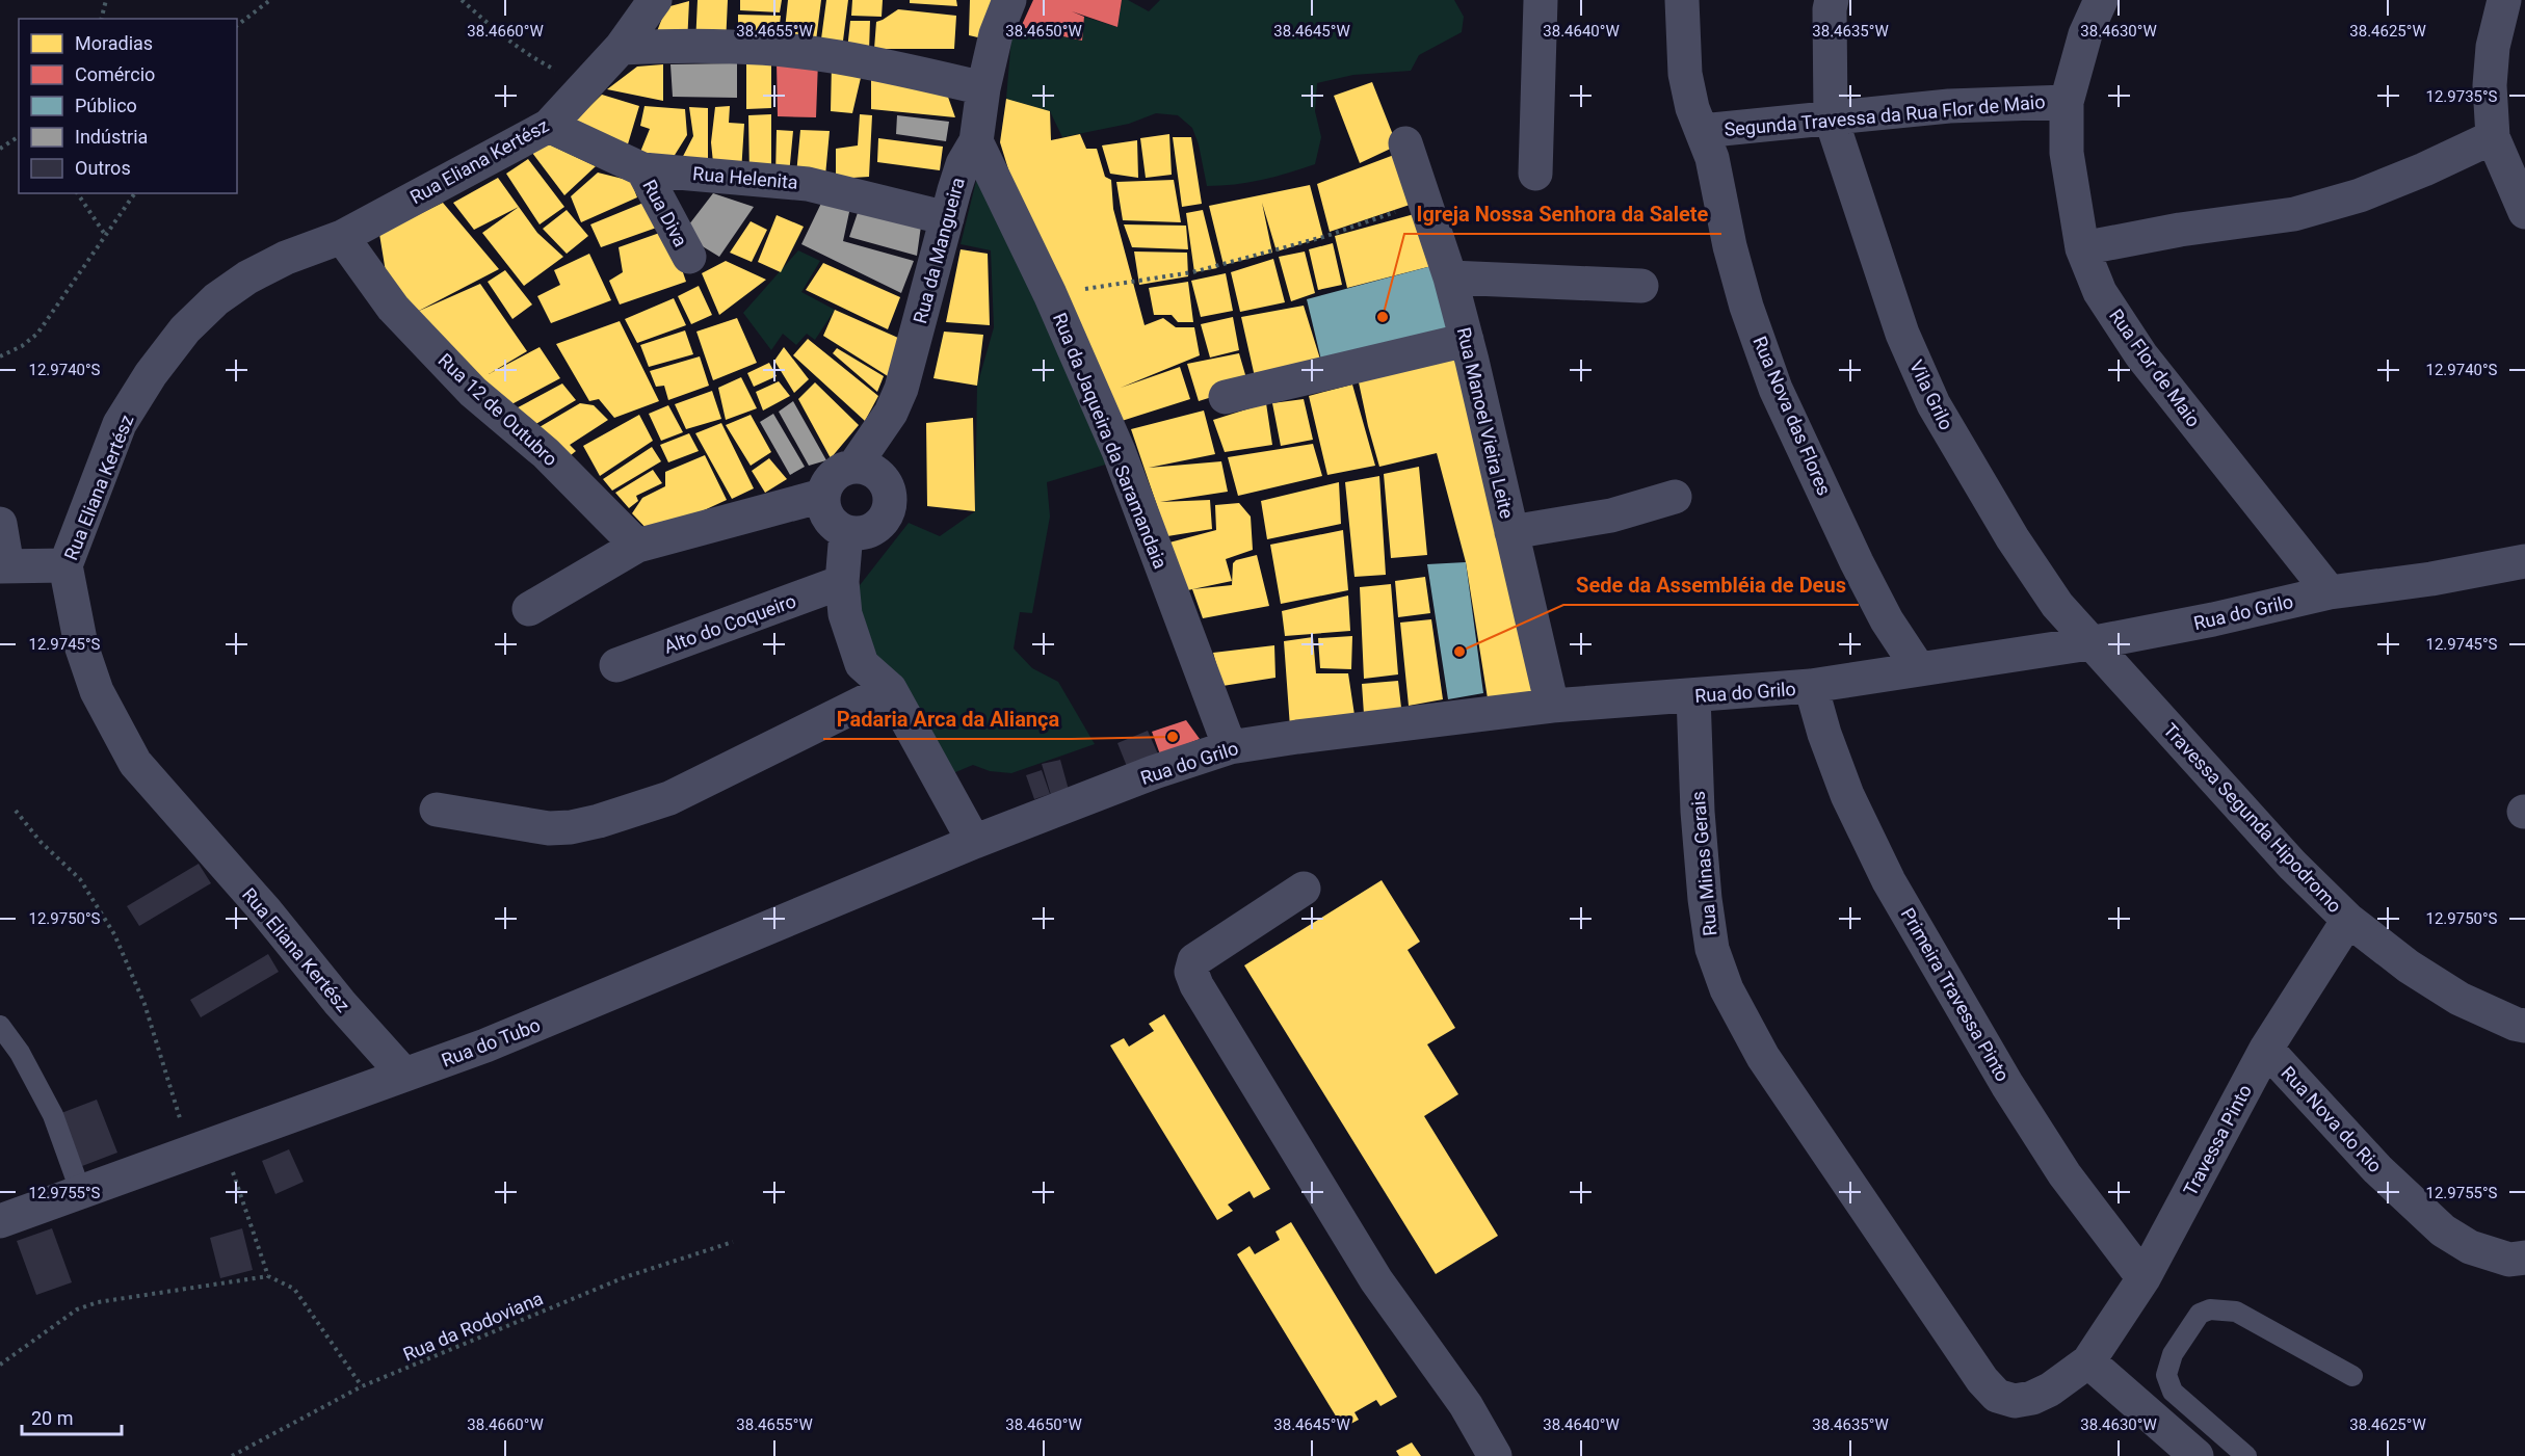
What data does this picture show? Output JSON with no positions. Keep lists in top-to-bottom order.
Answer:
{
  "streets": {
    "street": [
      "Segunda Travessa da Rua Flor de Maio",
      "Rua Eliana Kertész",
      "Rua Helenita",
      "Rua Diva",
      "Rua da Mangueira",
      "Rua Flor de Maio",
      "Vila Grilo",
      "Rua 12 de Outubro",
      "Rua Nova das Flores",
      "Rua Manoel Vieira Leite",
      "Rua da Jaqueira da Saramandaia",
      "Rua do Grilo",
      "Alto do Coqueiro",
      "Travessa Segunda Hipodromo",
      "Rua Minas Gerais",
      "Primeira Travessa Pinto",
      "Rua do Tubo",
      "Rua Nova do Rio",
      "Travessa Pinto"
    ],
    "path": ["Rua da Rodoviana"]
  },
  "crossings": [
    ["Segunda Travessa da Rua Flor de Maio", "Rua Flor de Maio"],
    ["Segunda Travessa da Rua Flor de Maio", "Vila Grilo"],
    ["Segunda Travessa da Rua Flor de Maio", "Rua Nova das Flores"],
    ["Rua Eliana Kertész", "Rua Helenita"],
    ["Rua Eliana Kertész", "Rua 12 de Outubro"],
    ["Rua Eliana Kertész", "Rua do Tubo"],
    ["Rua Helenita", "Rua Diva"],
    ["Rua Helenita", "Rua da Mangueira"],
    ["Rua da Mangueira", "Rua da Jaqueira da Saramandaia"],
    ["Rua Flor de Maio", "Rua do Grilo"],
    ["Vila Grilo", "Rua do Grilo"],
    ["Vila Grilo", "Travessa Segunda Hipodromo"],
    ["Rua Nova das Flores", "Rua do Grilo"],
    ["Rua Manoel Vieira Leite", "Rua do Grilo"],
    ["Rua da Jaqueira da Saramandaia", "Rua do Grilo"],
    ["Rua do Grilo", "Travessa Segunda Hipodromo"],
    ["Rua do Grilo", "Rua Minas Gerais"],
    ["Rua do Grilo", "Primeira Travessa Pinto"],
    ["Rua do Grilo", "Rua do Tubo"],
    ["Travessa Segunda Hipodromo", "Travessa Pinto"],
    ["Rua Minas Gerais", "Travessa Pinto"],
    ["Primeira Travessa Pinto", "Travessa Pinto"],
    ["Rua Nova do Rio", "Travessa Pinto"]
  ],
  "places": ["Igreja Nossa Senhora da Salete", "Sede da Assembléia de Deus", "Padaria Arca da Aliança"],
  "legend": [
    "Moradias",
    "Comércio",
    "Público",
    "Indústria",
    "Outros"
  ],
  "scale_bar": "20 m",
  "coordinates": [
    "38.4660°W",
    "38.4655°W",
    "38.4650°W",
    "38.4645°W",
    "38.4640°W",
    "38.4635°W",
    "38.4630°W",
    "38.4625°W",
    "12.9735°S",
    "12.9740°S",
    "12.9745°S",
    "12.9750°S",
    "12.9755°S"
  ]
}
